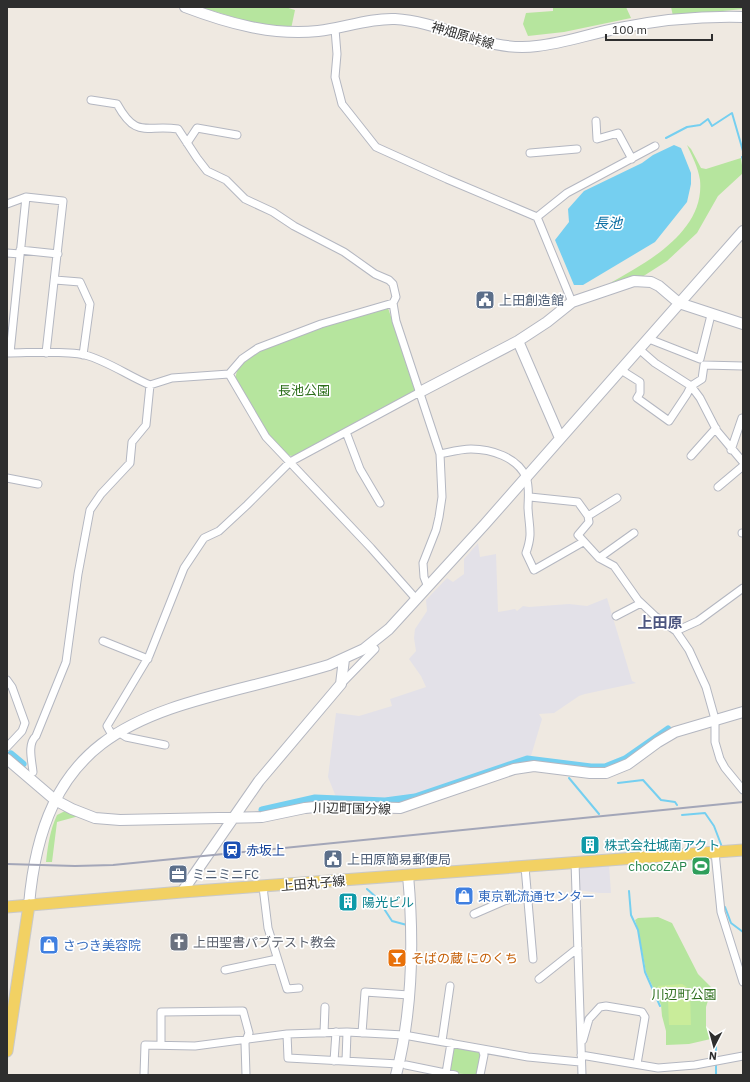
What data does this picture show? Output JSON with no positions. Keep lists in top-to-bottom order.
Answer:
{
  "streets": {
    "main road": ["上田丸子線"],
    "street": ["神畑原峠線", "川辺町国分線"]
  },
  "districts": ["上田原"],
  "water": ["長池"],
  "parks": ["長池公園", "川辺町公園"],
  "places": {
    "public building": ["上田創造館", "上田原簡易郵便局"],
    "building": ["株式会社城南アクト", "陽光ビル"],
    "station": ["赤坂上"],
    "sports": ["chocoZAP"],
    "office": ["ミニミニFC"],
    "shop": ["東京靴流通センター", "さつき美容院"],
    "church": ["上田聖書パブテスト教会"],
    "bar": ["そばの蔵 にのくち"]
  },
  "scale_bar": "100 m",
  "north": "bottom"
}
